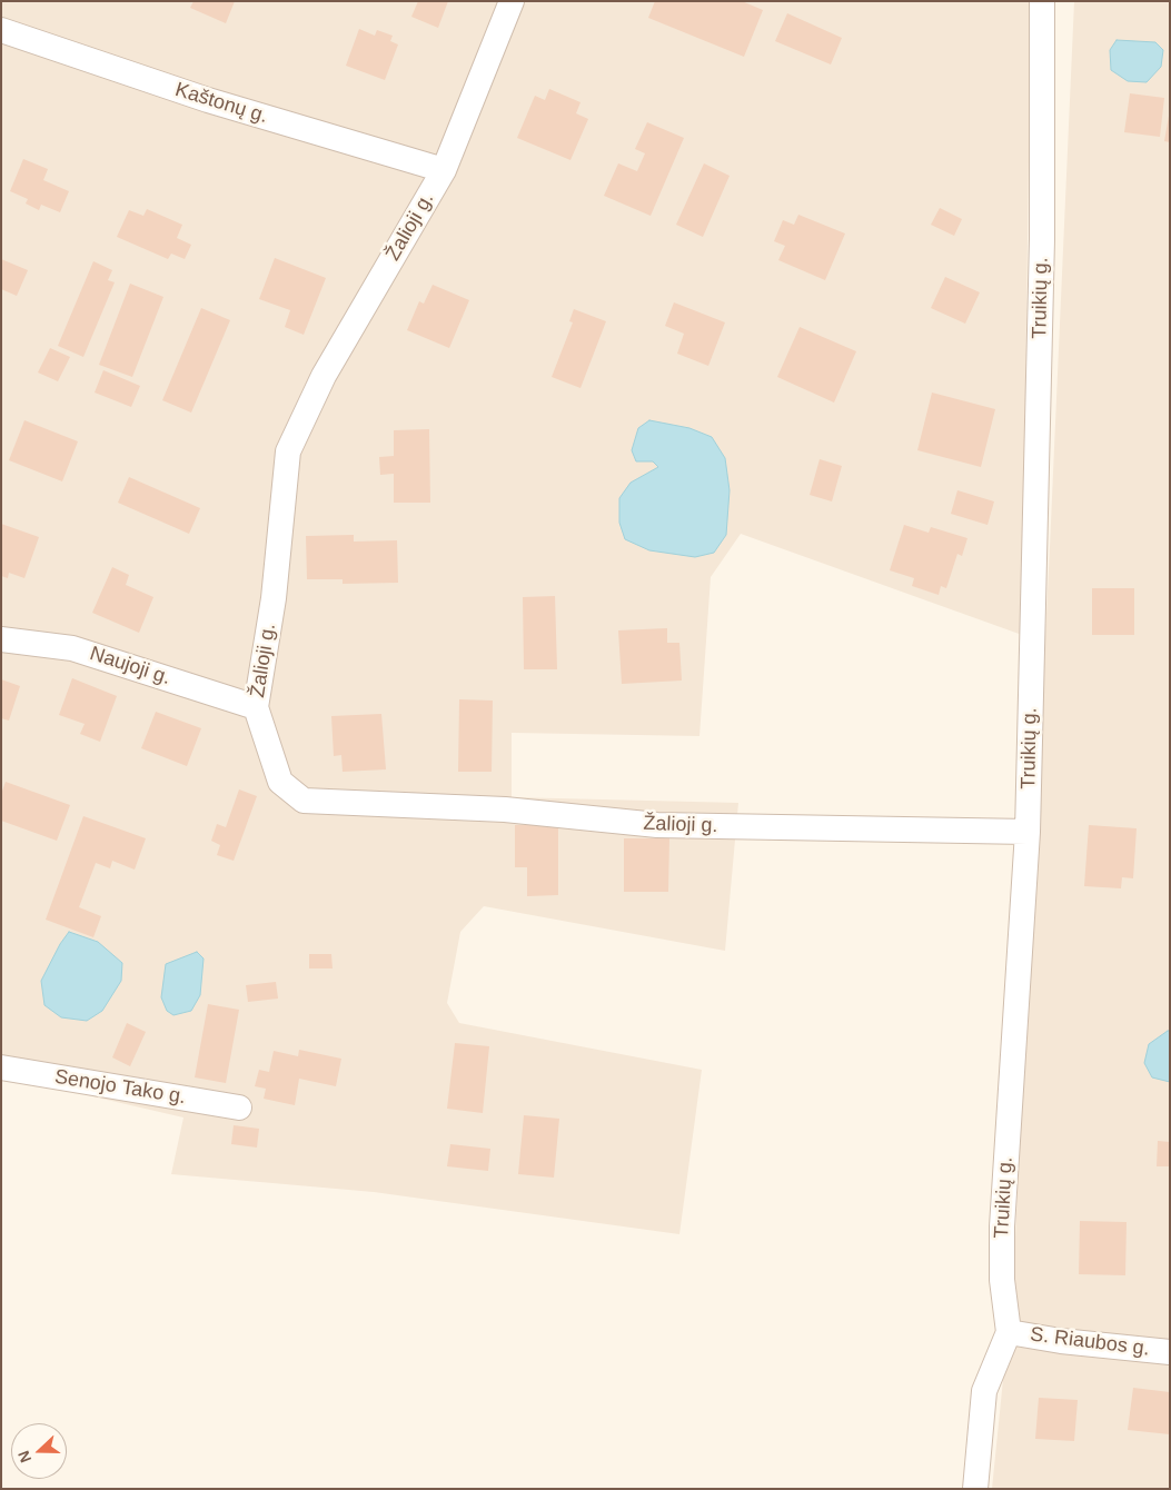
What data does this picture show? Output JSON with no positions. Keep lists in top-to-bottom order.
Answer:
{
  "streets": {
    "street": [
      "Kaštonų g.",
      "Žalioji g.",
      "Truikių g.",
      "Naujoji g.",
      "Senojo Tako g.",
      "S. Riaubos g."
    ]
  },
  "crossings": [
    ["Kaštonų g.", "Žalioji g."],
    ["Žalioji g.", "Truikių g."],
    ["Žalioji g.", "Naujoji g."],
    ["Truikių g.", "S. Riaubos g."]
  ],
  "north": "left"
}
